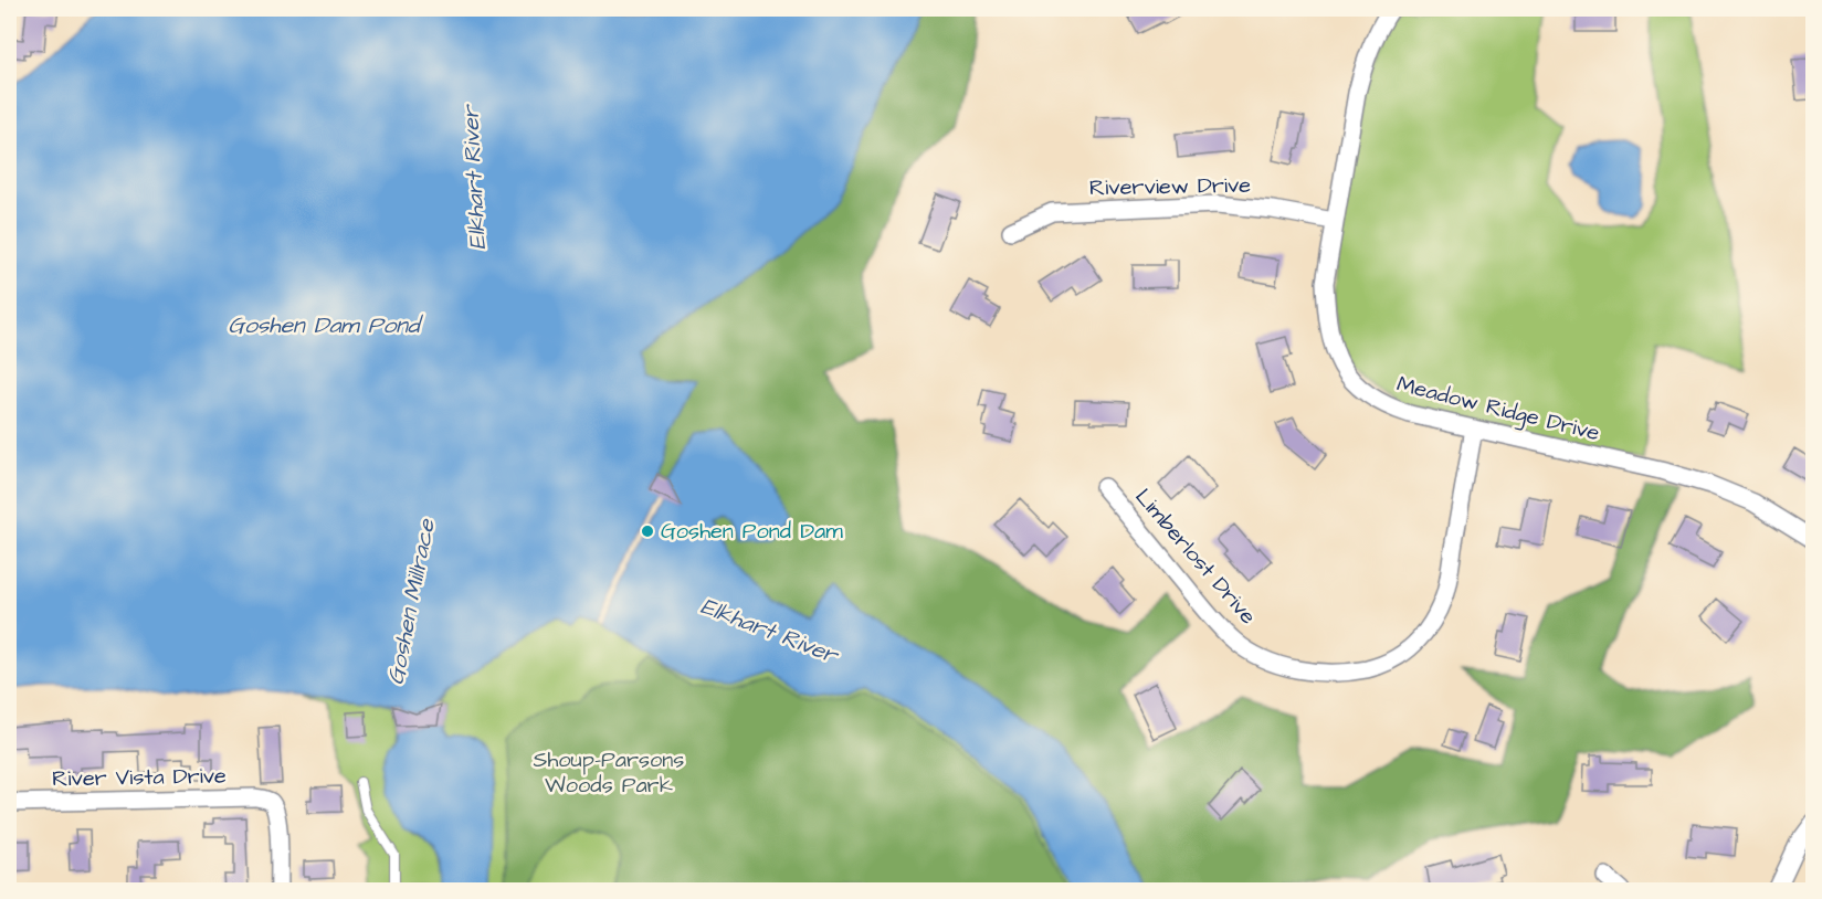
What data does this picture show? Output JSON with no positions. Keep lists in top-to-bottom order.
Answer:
{
  "streets": {
    "street": [
      "Riverview Drive",
      "Meadow Ridge Drive",
      "Limberlost Drive",
      "River Vista Drive"
    ]
  },
  "crossings": [
    ["Riverview Drive", "Meadow Ridge Drive"],
    ["Meadow Ridge Drive", "Limberlost Drive"]
  ],
  "water": ["Elkhart River", "Goshen Dam Pond", "Goshen Millrace"],
  "parks": ["Shoup-Parsons Woods Park"],
  "places": ["Goshen Pond Dam"]
}
